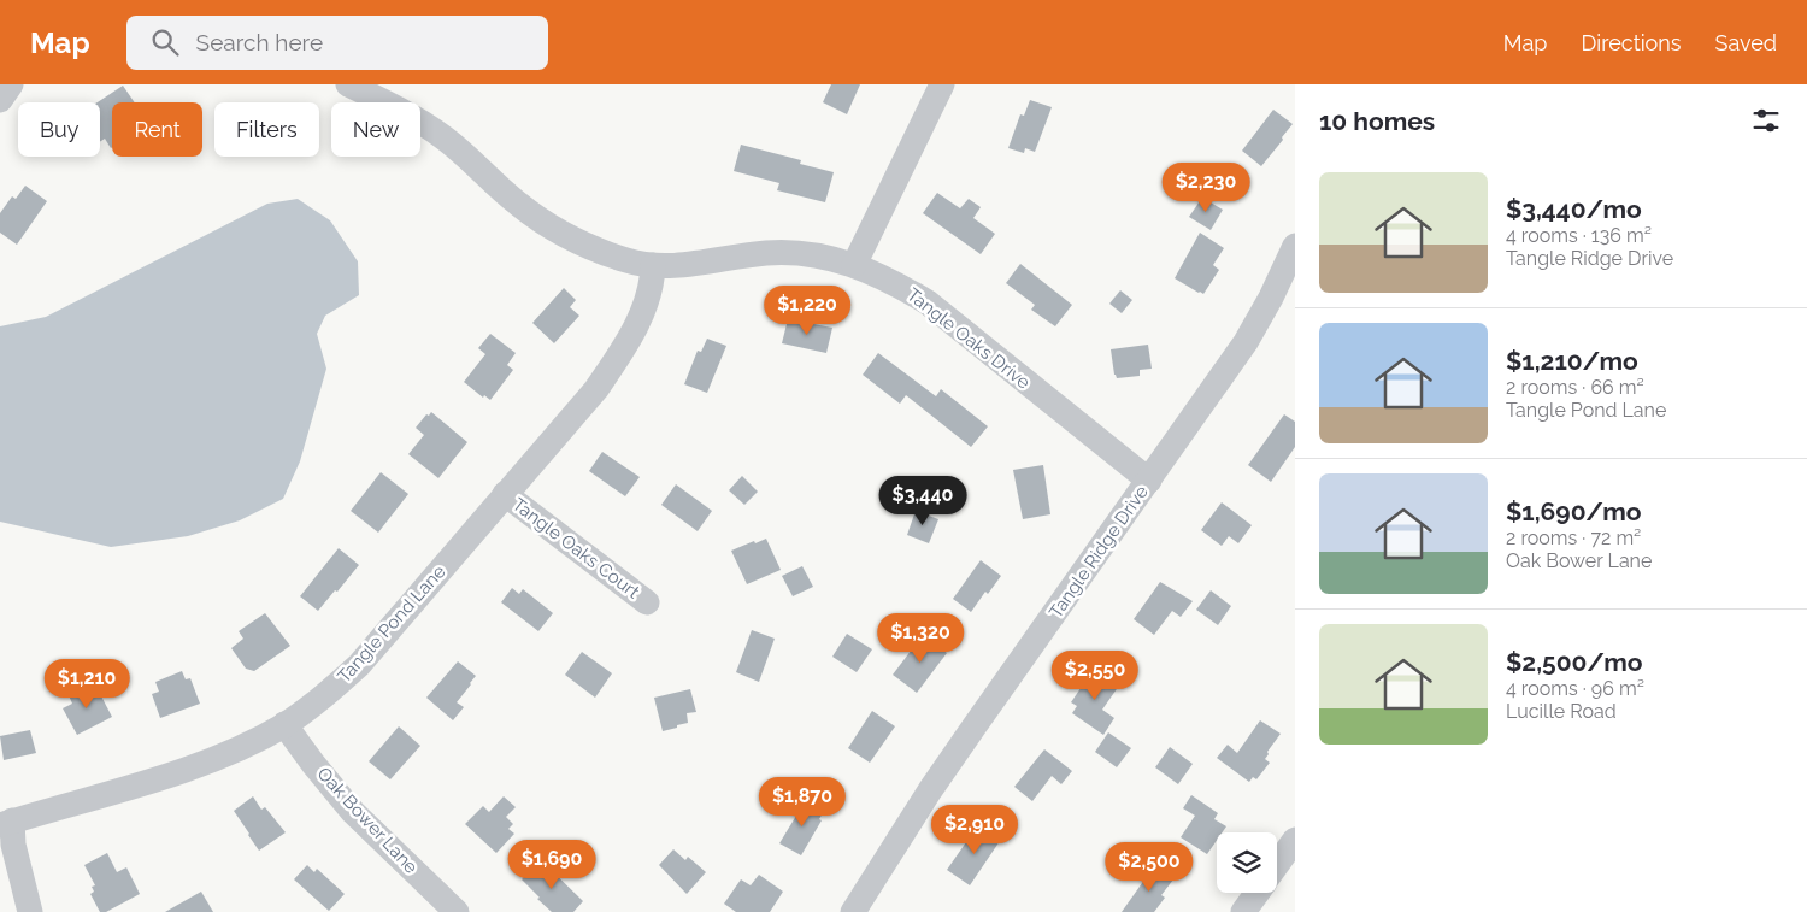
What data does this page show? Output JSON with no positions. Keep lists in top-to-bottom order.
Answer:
{
  "streets": {
    "street": [
      "Tangle Oaks Drive",
      "Tangle Oaks Court",
      "Tangle Ridge Drive",
      "Tangle Pond Lane",
      "Oak Bower Lane"
    ]
  },
  "crossings": [
    ["Tangle Oaks Drive", "Tangle Ridge Drive"],
    ["Tangle Oaks Drive", "Tangle Pond Lane"],
    ["Tangle Oaks Court", "Tangle Pond Lane"],
    ["Tangle Pond Lane", "Oak Bower Lane"]
  ],
  "page": {
    "header": "Map",
    "search": "Search here",
    "nav": ["Map", "Directions", "Saved"],
    "heading": "10 homes",
    "chip": [
      "Buy",
      "Rent",
      "Filters",
      "New"
    ],
    "list": [
      {
        "name": "$3,440/mo",
        "note": "4 rooms · 136 m² · Tangle Ridge Drive"
      },
      {
        "name": "$1,210/mo",
        "note": "2 rooms · 66 m² · Tangle Pond Lane"
      },
      {
        "name": "$1,690/mo",
        "note": "2 rooms · 72 m² · Oak Bower Lane"
      },
      {
        "name": "$2,500/mo",
        "note": "4 rooms · 96 m² · Lucille Road"
      }
    ],
    "price": [
      "$2,230",
      "$1,220",
      "$3,440",
      "$1,320",
      "$2,550",
      "$1,210",
      "$1,870",
      "$2,910",
      "$1,690",
      "$2,500"
    ]
  }
}
